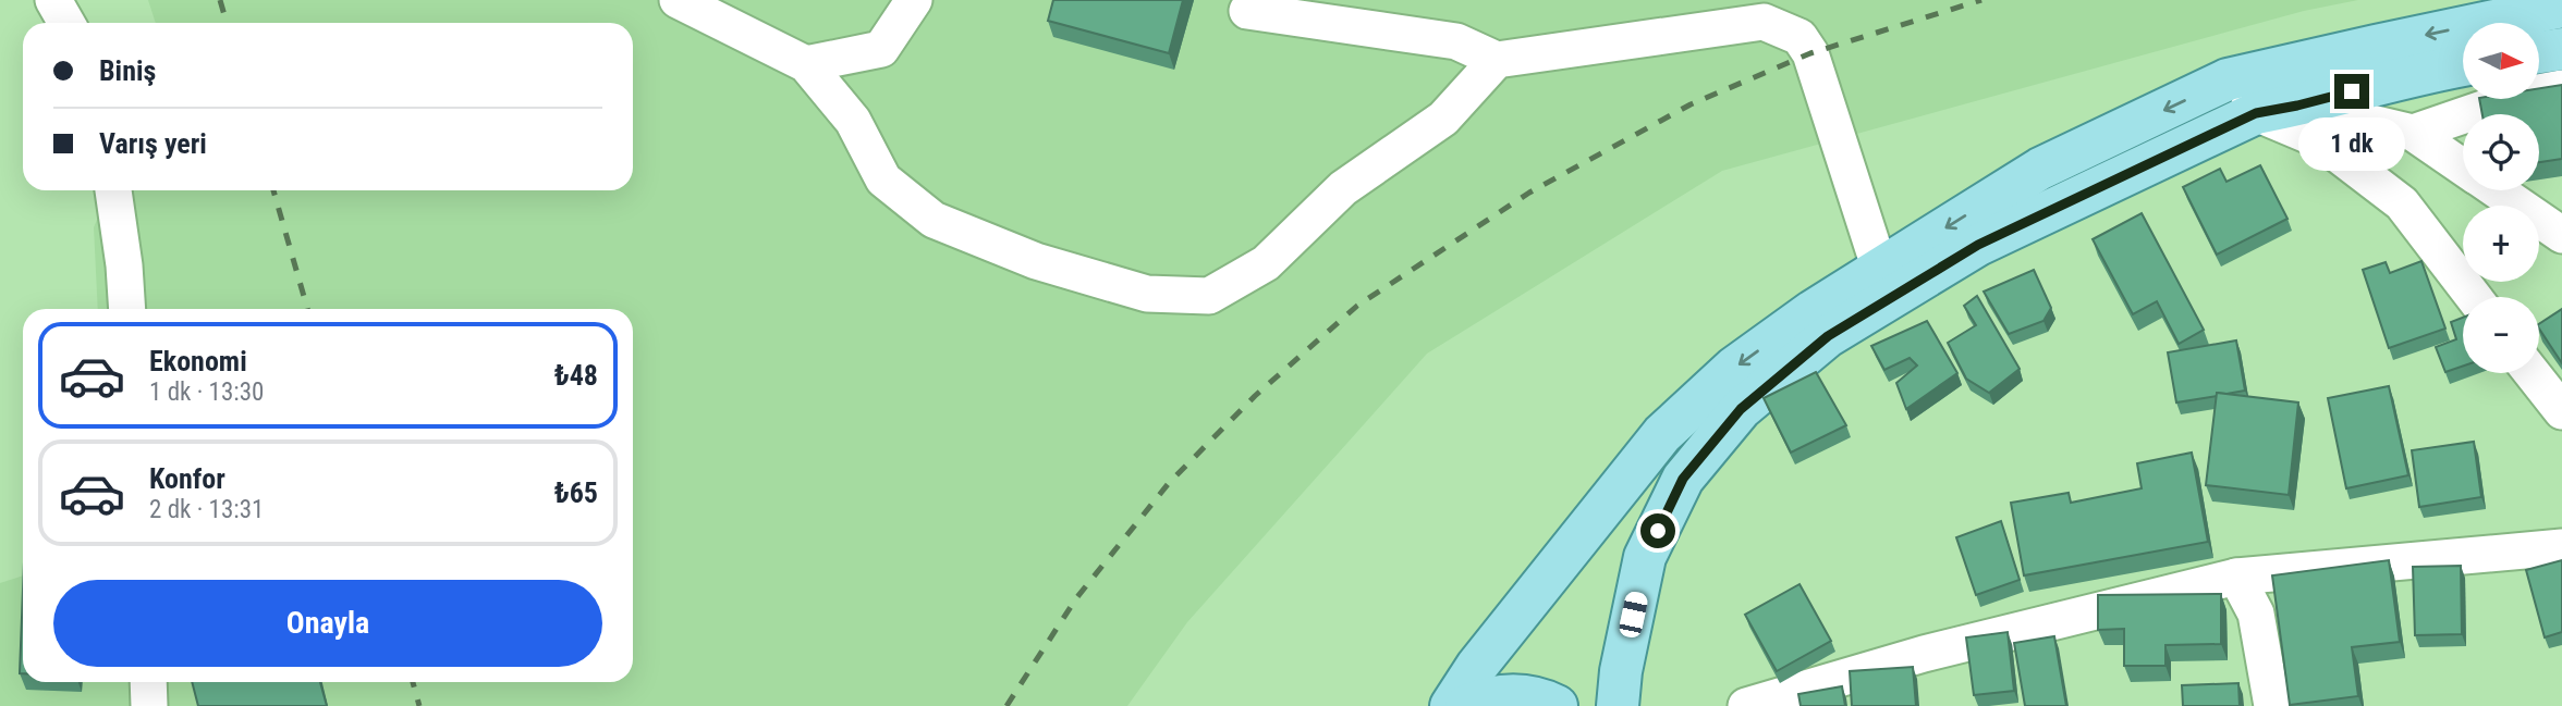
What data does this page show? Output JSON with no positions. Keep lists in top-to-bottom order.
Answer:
{
  "north": "right",
  "page": {
    "map_buttons": ["+", "−"],
    "banner": ["Biniş", "Varış yeri"],
    "bubble": "1 dk",
    "list": [
      {
        "name": "Ekonomi",
        "note": "1 dk · 13:30",
        "value": "₺48"
      },
      {
        "name": "Konfor",
        "note": "2 dk · 13:31",
        "value": "₺65"
      }
    ],
    "buttons": "Onayla"
  }
}
